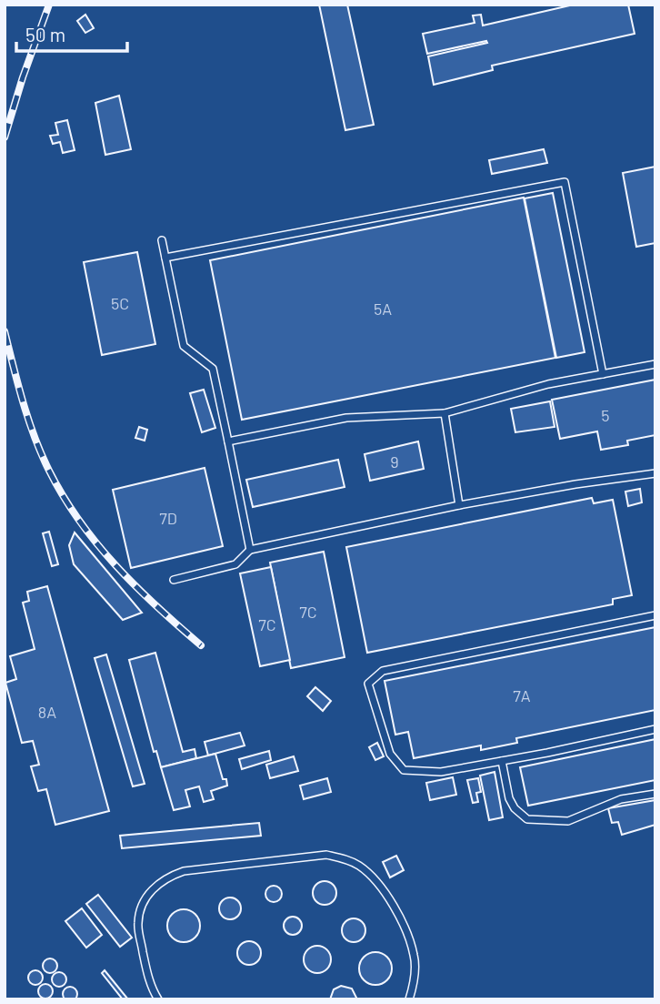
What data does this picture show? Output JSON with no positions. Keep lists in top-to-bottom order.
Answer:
{
  "house_numbers": [
    "5C",
    "5A",
    "5",
    "9",
    "7D",
    "7C",
    "7C",
    "7A",
    "8A"
  ],
  "scale_bar": "50 m"
}
